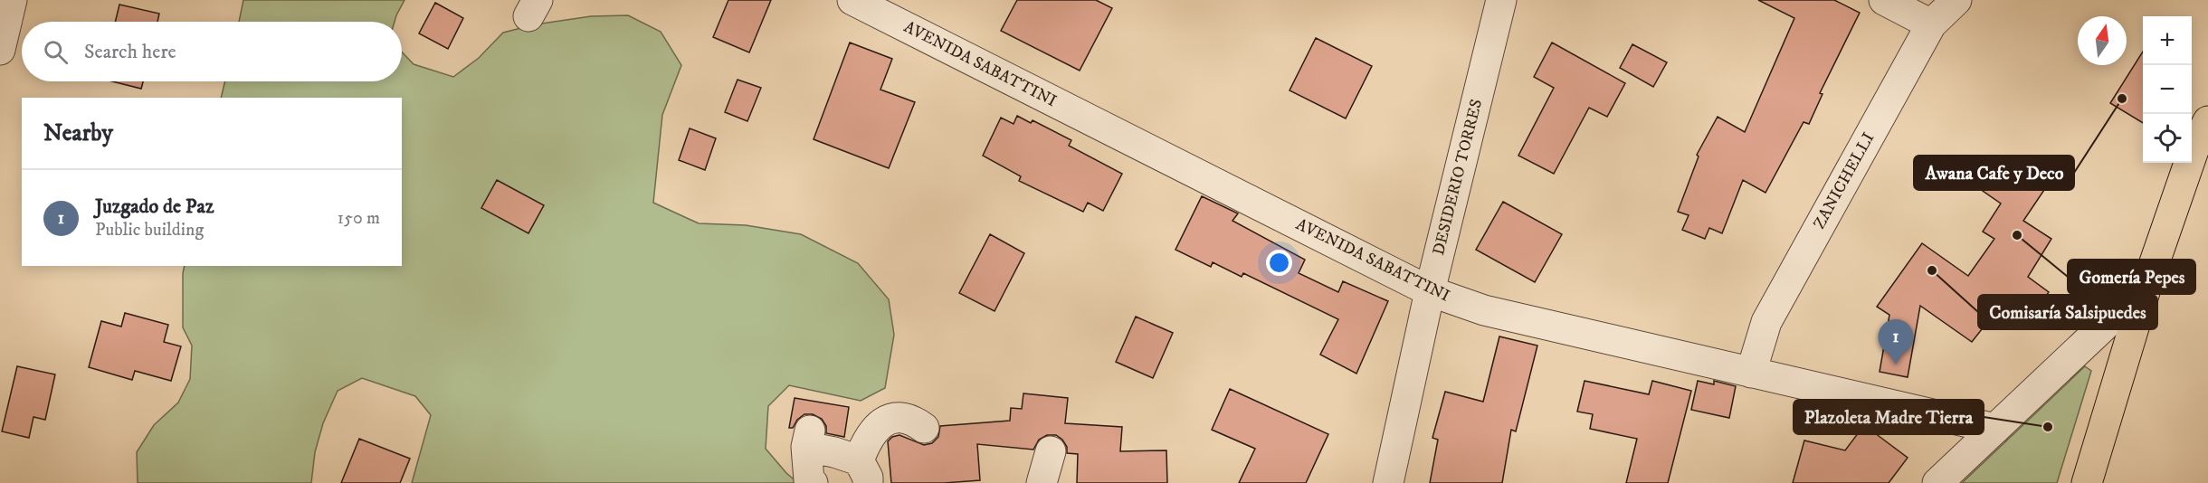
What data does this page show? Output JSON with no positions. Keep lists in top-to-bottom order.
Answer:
{
  "streets": {
    "street": ["AVENIDA SABATTINI", "DESIDERIO TORRES", "ZANICHELLI"]
  },
  "crossings": [
    ["AVENIDA SABATTINI", "DESIDERIO TORRES"],
    ["AVENIDA SABATTINI", "ZANICHELLI"]
  ],
  "places": [
    "Awana Cafe y Deco",
    "Gomería Pepes",
    "Comisaría Salsipuedes",
    "Plazoleta Madre Tierra"
  ],
  "north": "top",
  "page": {
    "map_buttons": ["+", "−"],
    "search": "Search here",
    "heading": "Nearby",
    "list": [
      {
        "mark": "1",
        "name": "Juzgado de Paz",
        "note": "Public building",
        "value": "150 m"
      }
    ],
    "pins": "1"
  }
}
